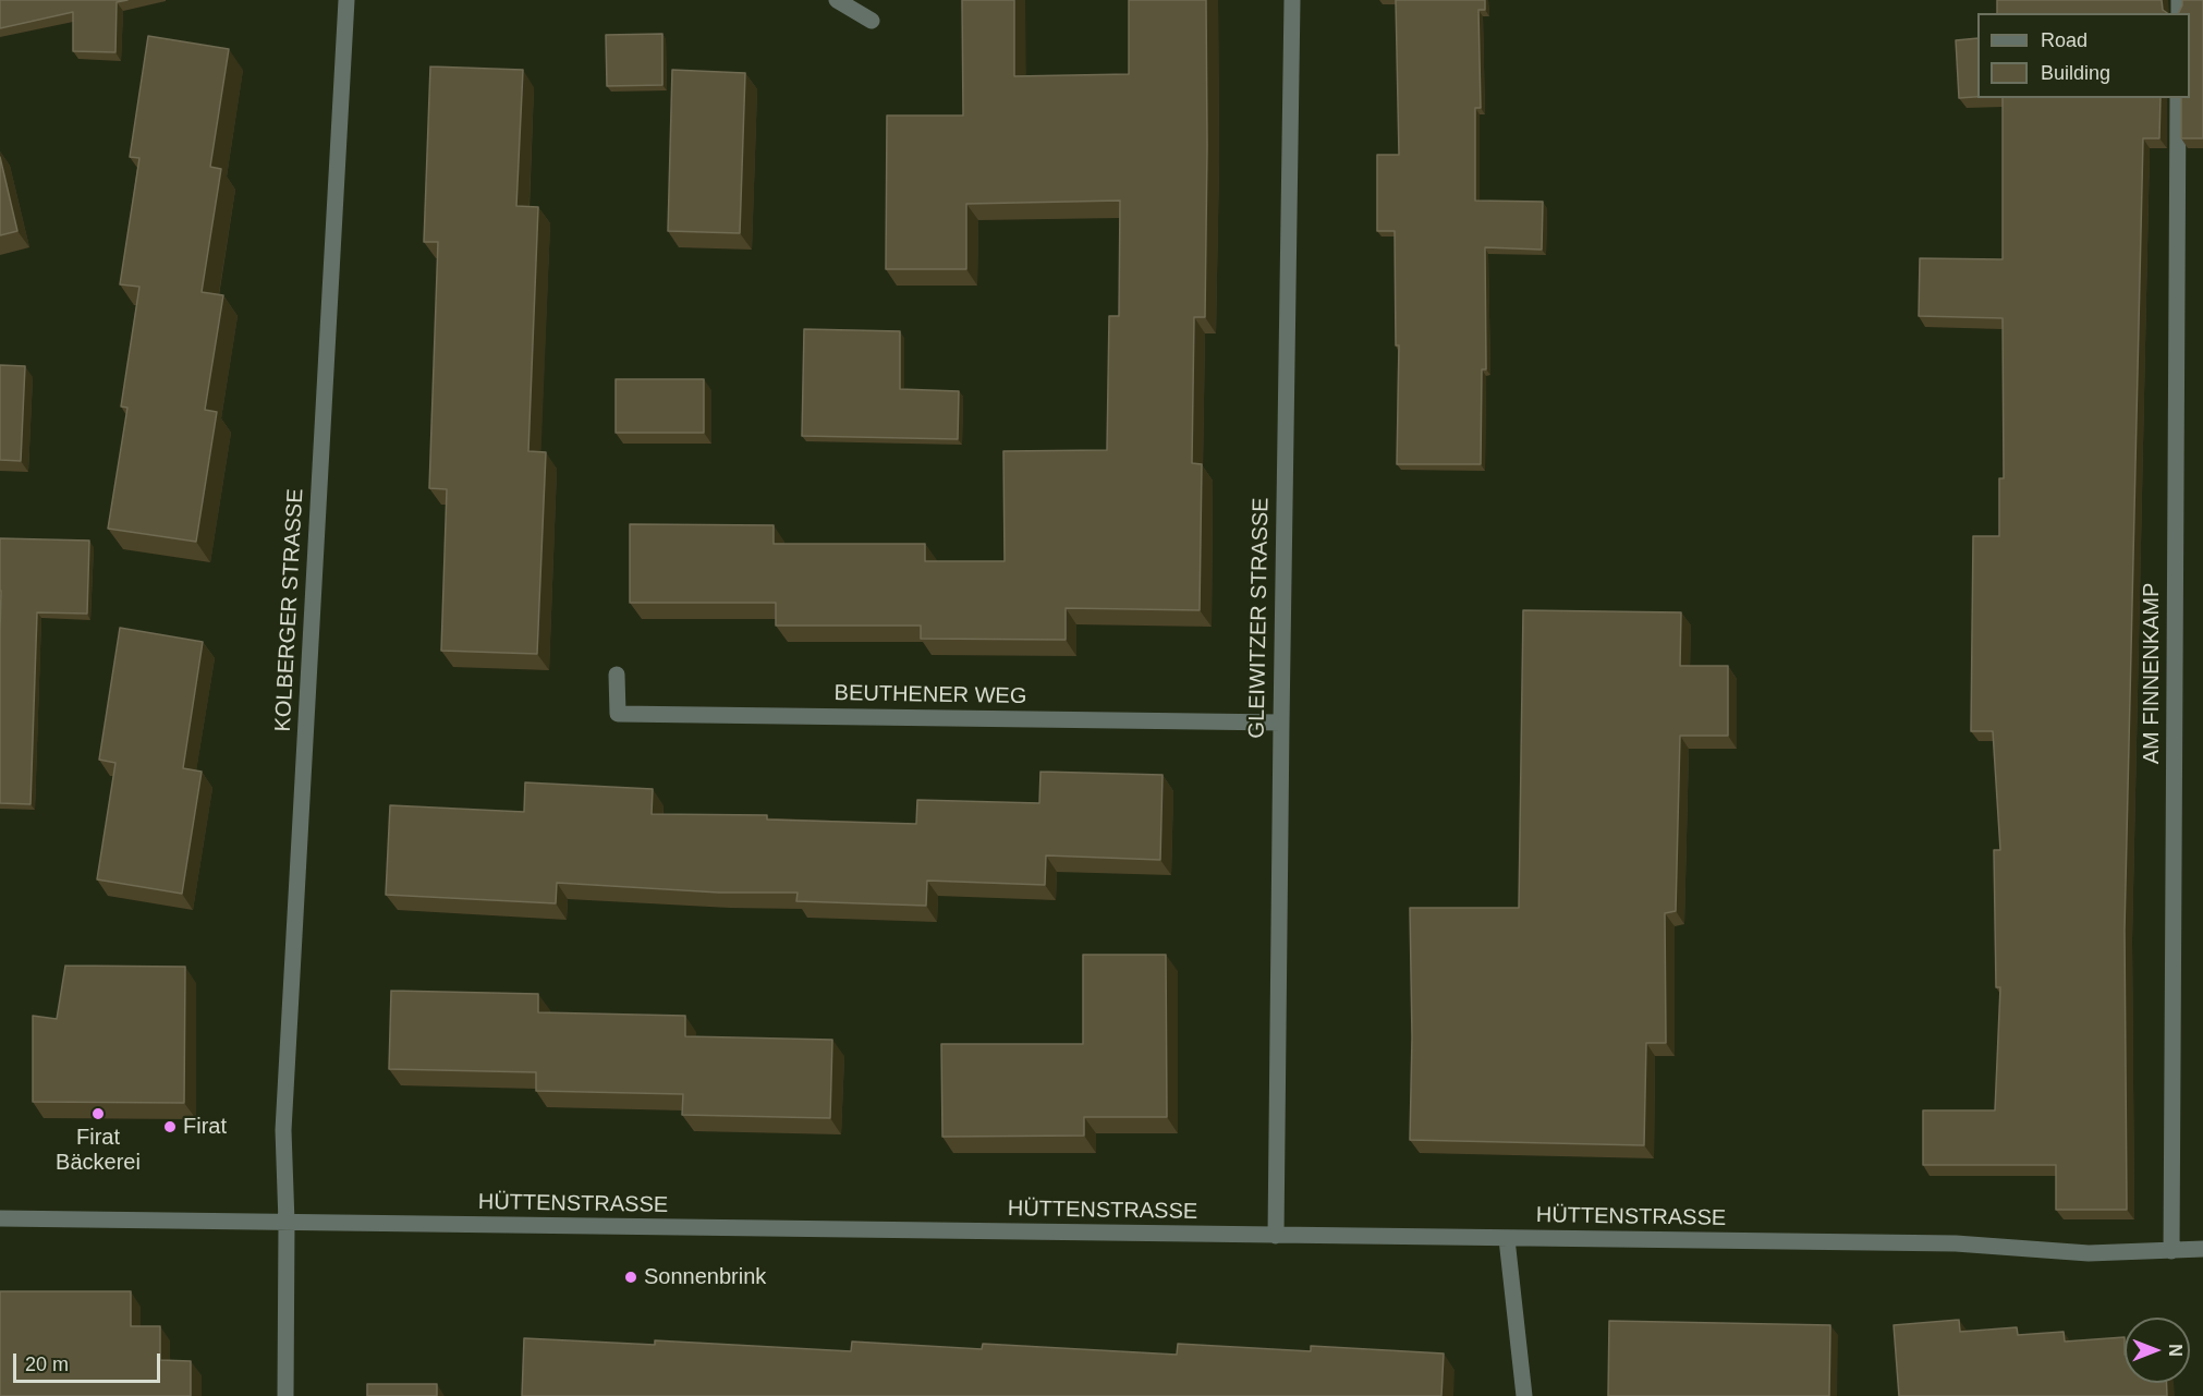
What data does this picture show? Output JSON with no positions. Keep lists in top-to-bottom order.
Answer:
{
  "streets": {
    "street": [
      "KOLBERGER STRASSE",
      "GLEIWITZER STRASSE",
      "AM FINNENKAMP",
      "BEUTHENER WEG",
      "HÜTTENSTRASSE"
    ]
  },
  "crossings": [
    ["KOLBERGER STRASSE", "HÜTTENSTRASSE"],
    ["GLEIWITZER STRASSE", "BEUTHENER WEG"],
    ["GLEIWITZER STRASSE", "HÜTTENSTRASSE"],
    ["AM FINNENKAMP", "HÜTTENSTRASSE"]
  ],
  "places": ["Firat Bäckerei", "Firat", "Sonnenbrink"],
  "legend": ["Road", "Building"],
  "scale_bar": "20 m",
  "north": "right"
}
